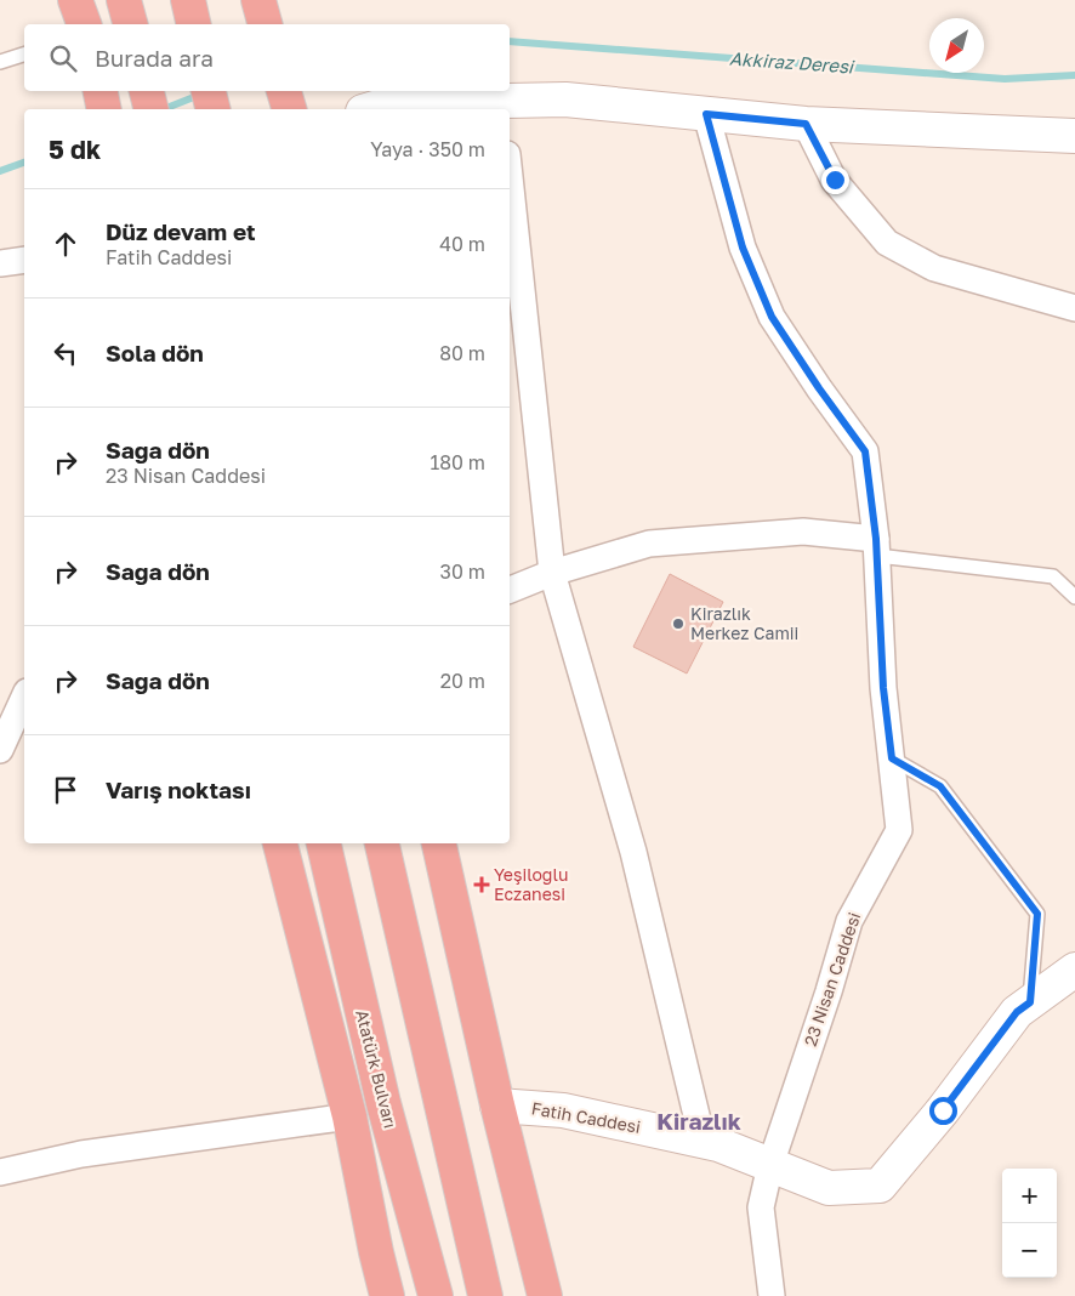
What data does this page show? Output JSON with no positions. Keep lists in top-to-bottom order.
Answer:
{
  "streets": {
    "highway": ["Atatürk Bulvarı"],
    "street": ["23 Nisan Caddesi", "Fatih Caddesi"]
  },
  "crossings": [
    ["23 Nisan Caddesi", "Fatih Caddesi"]
  ],
  "districts": ["Kirazlık"],
  "water": ["Akkiraz Deresi"],
  "places": {
    "other": ["Kirazlık Merkez Camii"],
    "health": ["Yeşiloğlu Eczanesi"]
  },
  "north": "bottom left",
  "page": {
    "search": "Burada ara",
    "heading": ["5 dk", "Yaya · 350 m"],
    "list": [
      ["Düz devam et", "Fatih Caddesi", "40 m"],
      ["Sola dön", "80 m"],
      ["Sağa dön", "23 Nisan Caddesi", "180 m"],
      ["Sağa dön", "30 m"],
      ["Sağa dön", "20 m"],
      "Varış noktası"
    ],
    "map_buttons": ["+", "−"]
  }
}
